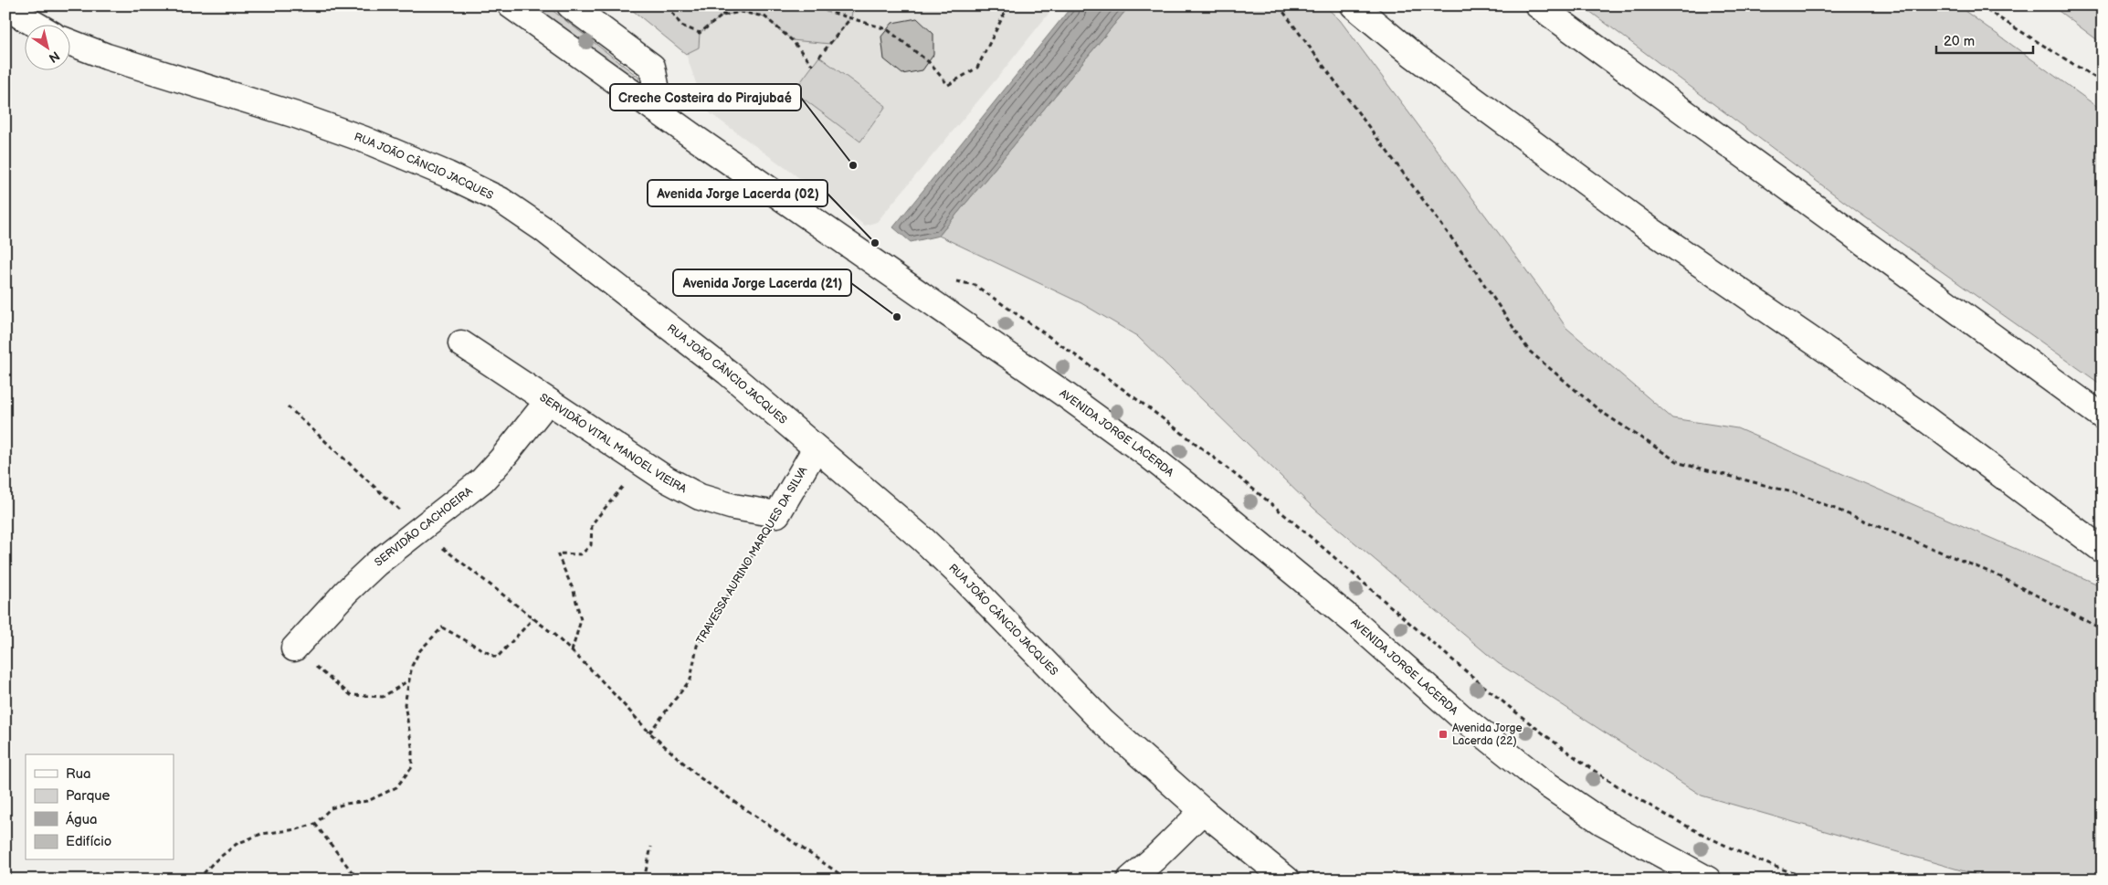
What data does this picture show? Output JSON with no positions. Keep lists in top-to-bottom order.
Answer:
{
  "streets": {
    "main road": [
      "RUA JOÃO CÂNCIO JACQUES",
      "AVENIDA JORGE LACERDA",
      "SERVIDÃO VITAL MANOEL VIEIRA",
      "SERVIDÃO CACHOEIRA",
      "TRAVESSA AURINO MARQUES DA SILVA"
    ]
  },
  "crossings": [
    ["RUA JOÃO CÂNCIO JACQUES", "TRAVESSA AURINO MARQUES DA SILVA"],
    ["SERVIDÃO VITAL MANOEL VIEIRA", "SERVIDÃO CACHOEIRA"],
    ["SERVIDÃO VITAL MANOEL VIEIRA", "TRAVESSA AURINO MARQUES DA SILVA"]
  ],
  "places": {
    "other": ["Creche Costeira do Pirajubaé", "Avenida Jorge Lacerda (02)", "Avenida Jorge Lacerda (21)"],
    "transit": ["Avenida Jorge Lacerda (22)"]
  },
  "legend": [
    "Rua",
    "Parque",
    "Água",
    "Edifício"
  ],
  "scale_bar": "20 m",
  "north": "bottom right"
}
